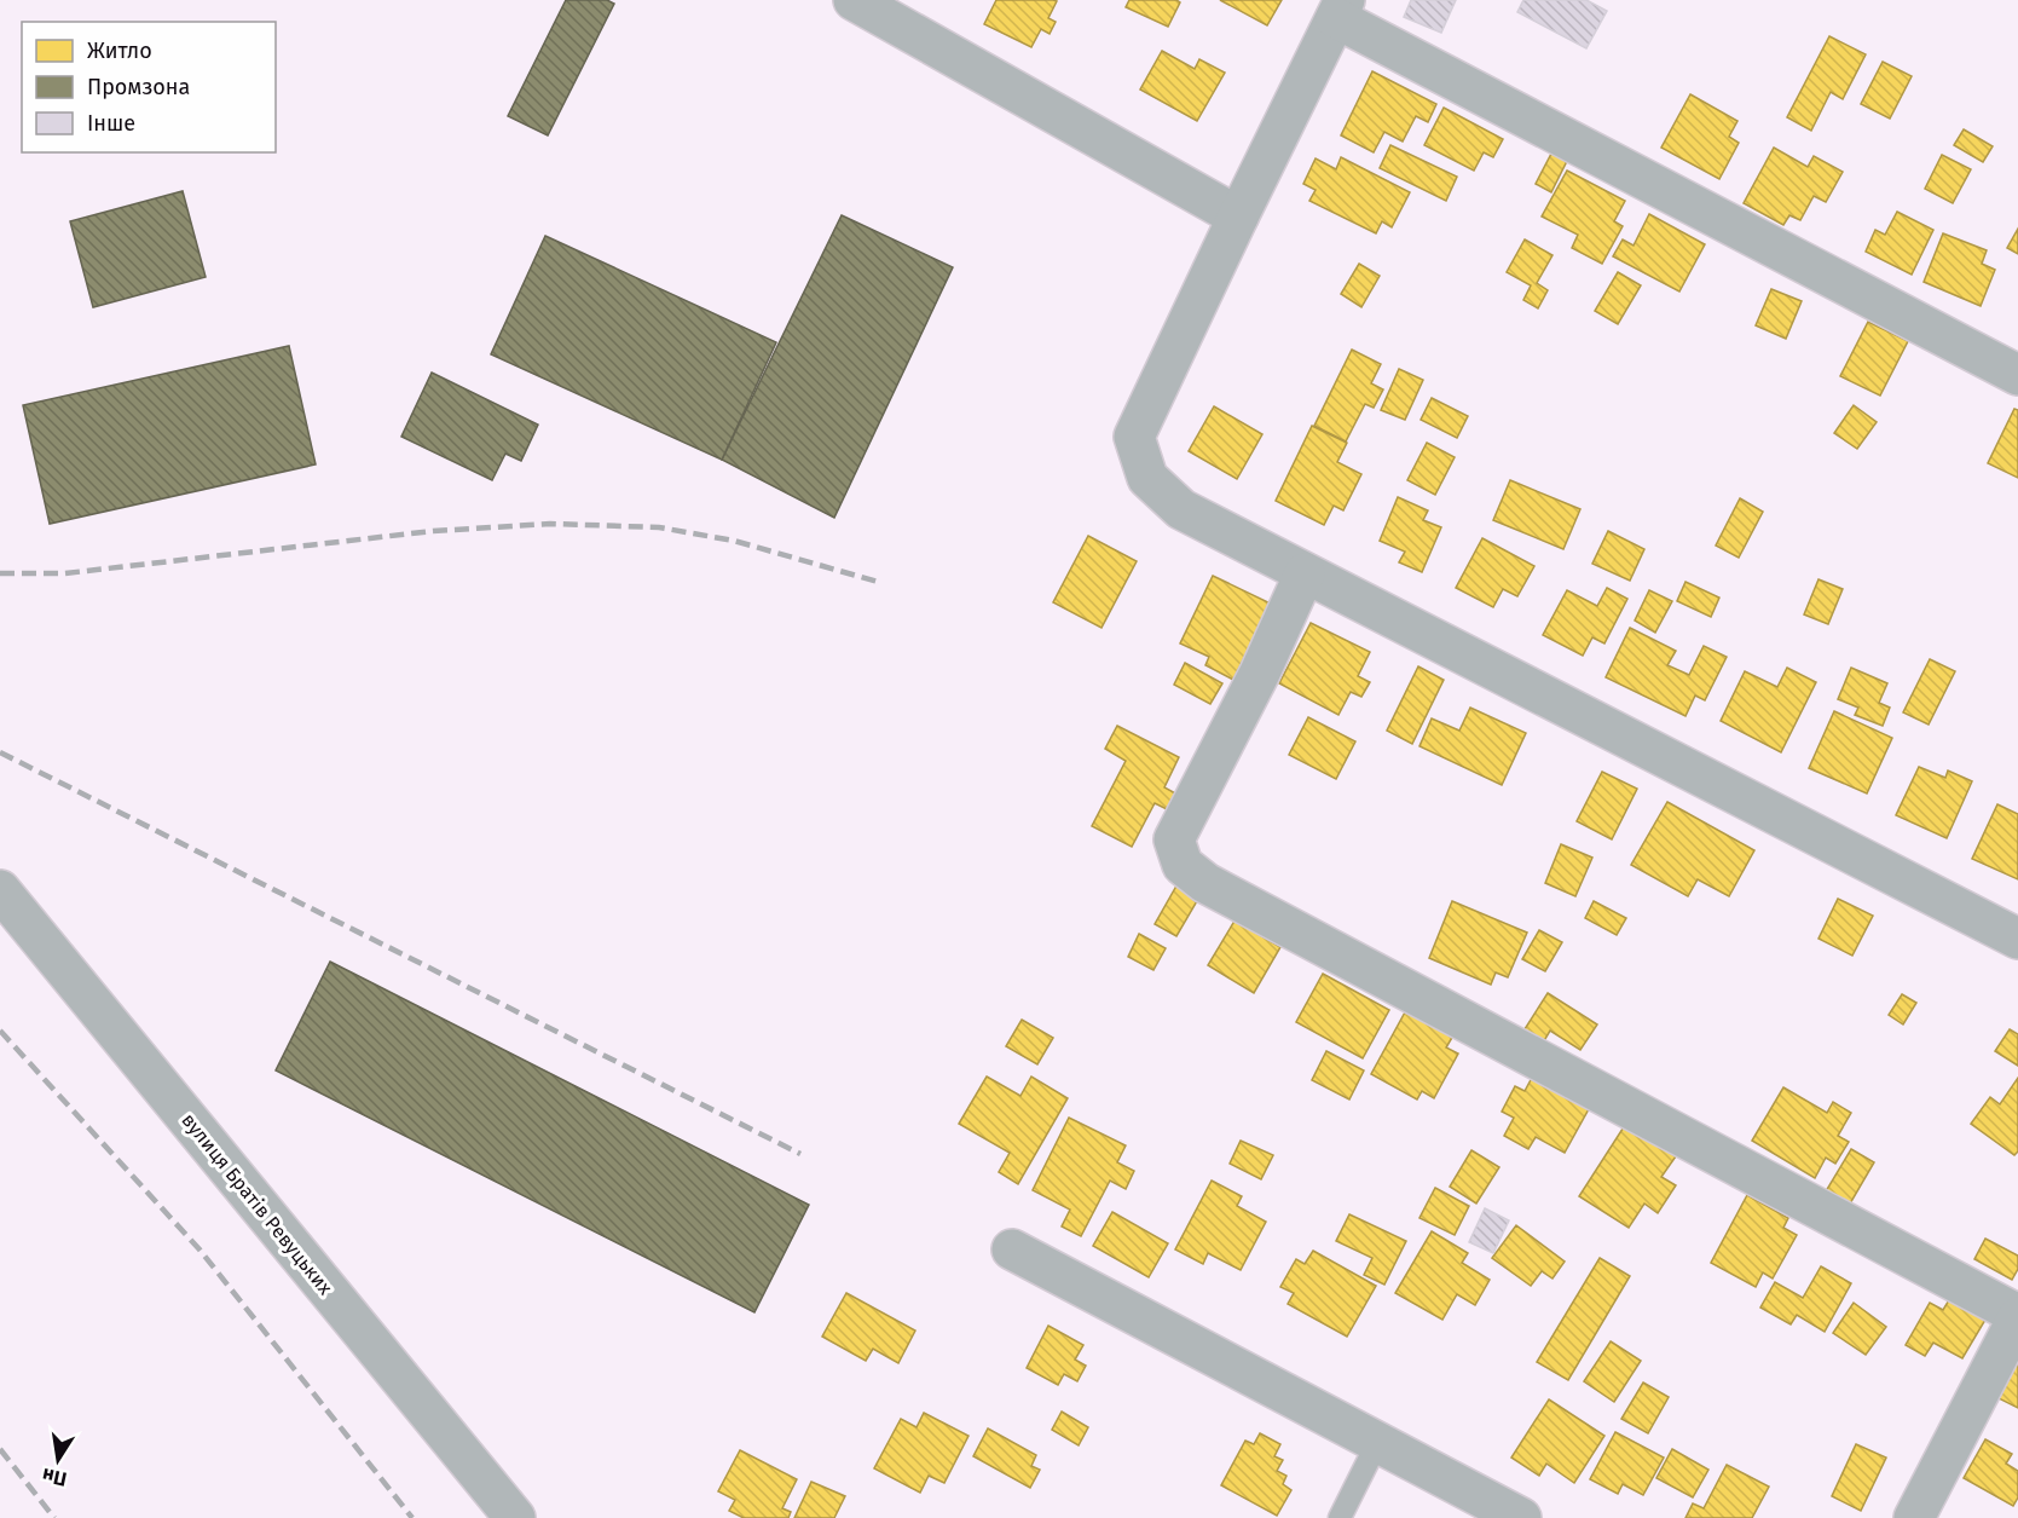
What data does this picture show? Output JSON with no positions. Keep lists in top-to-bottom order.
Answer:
{
  "streets": {
    "street": ["вулиця Братів Ревуцьких"]
  },
  "legend": ["Житло", "Промзона", "Інше"],
  "north": "bottom"
}
